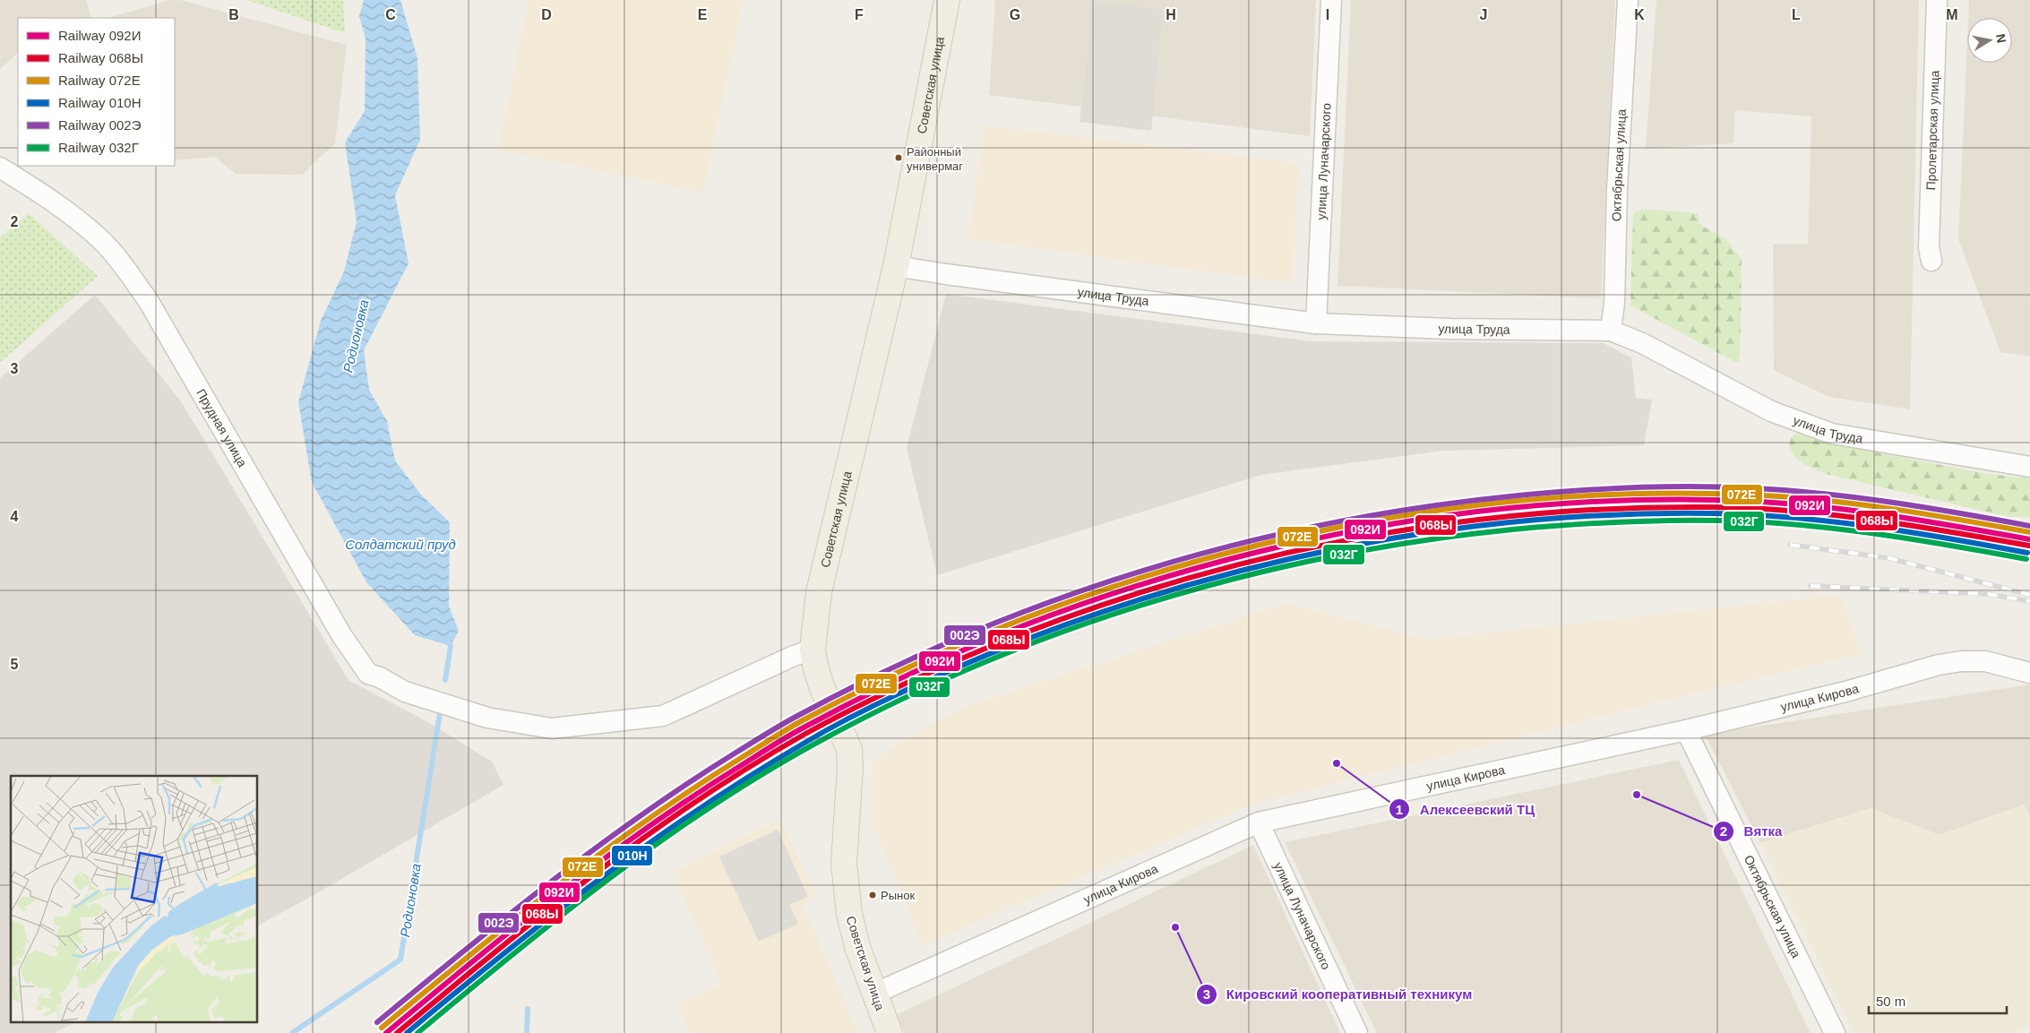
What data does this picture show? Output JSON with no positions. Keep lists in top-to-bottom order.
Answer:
{
  "streets": {
    "main road": ["Советская улица"],
    "street": [
      "Пролетарская улица",
      "улица Луначарского",
      "Октябрьская улица",
      "улица Труда",
      "Прудная улица",
      "улица Кирова"
    ]
  },
  "crossings": [
    ["Советская улица", "улица Труда"],
    ["Советская улица", "Прудная улица"],
    ["Советская улица", "улица Кирова"],
    ["улица Луначарского", "улица Труда"],
    ["улица Луначарского", "улица Кирова"],
    ["Октябрьская улица", "улица Труда"],
    ["Октябрьская улица", "улица Кирова"]
  ],
  "water": ["Родионовка", "Солдатский пруд"],
  "places": [
    "Районный универмаг",
    "Алексеевский ТЦ",
    "Вятка",
    "Рынок",
    "Кировский кооперативный техникум"
  ],
  "lines": [
    "rail line 002Э",
    "rail line 072Е",
    "rail line 092И",
    "rail line 068Ы",
    "rail line 010Н",
    "rail line 032Г"
  ],
  "legend": [
    "Railway 092И",
    "Railway 068Ы",
    "Railway 072Е",
    "Railway 010Н",
    "Railway 002Э",
    "Railway 032Г"
  ],
  "scale_bar": "50 m",
  "north": "right",
  "grid": {
    "columns": [
      "B",
      "C",
      "D",
      "E",
      "F",
      "G",
      "H",
      "I",
      "J",
      "K",
      "L",
      "M"
    ],
    "rows": [
      "2",
      "3",
      "4",
      "5"
    ]
  }
}
